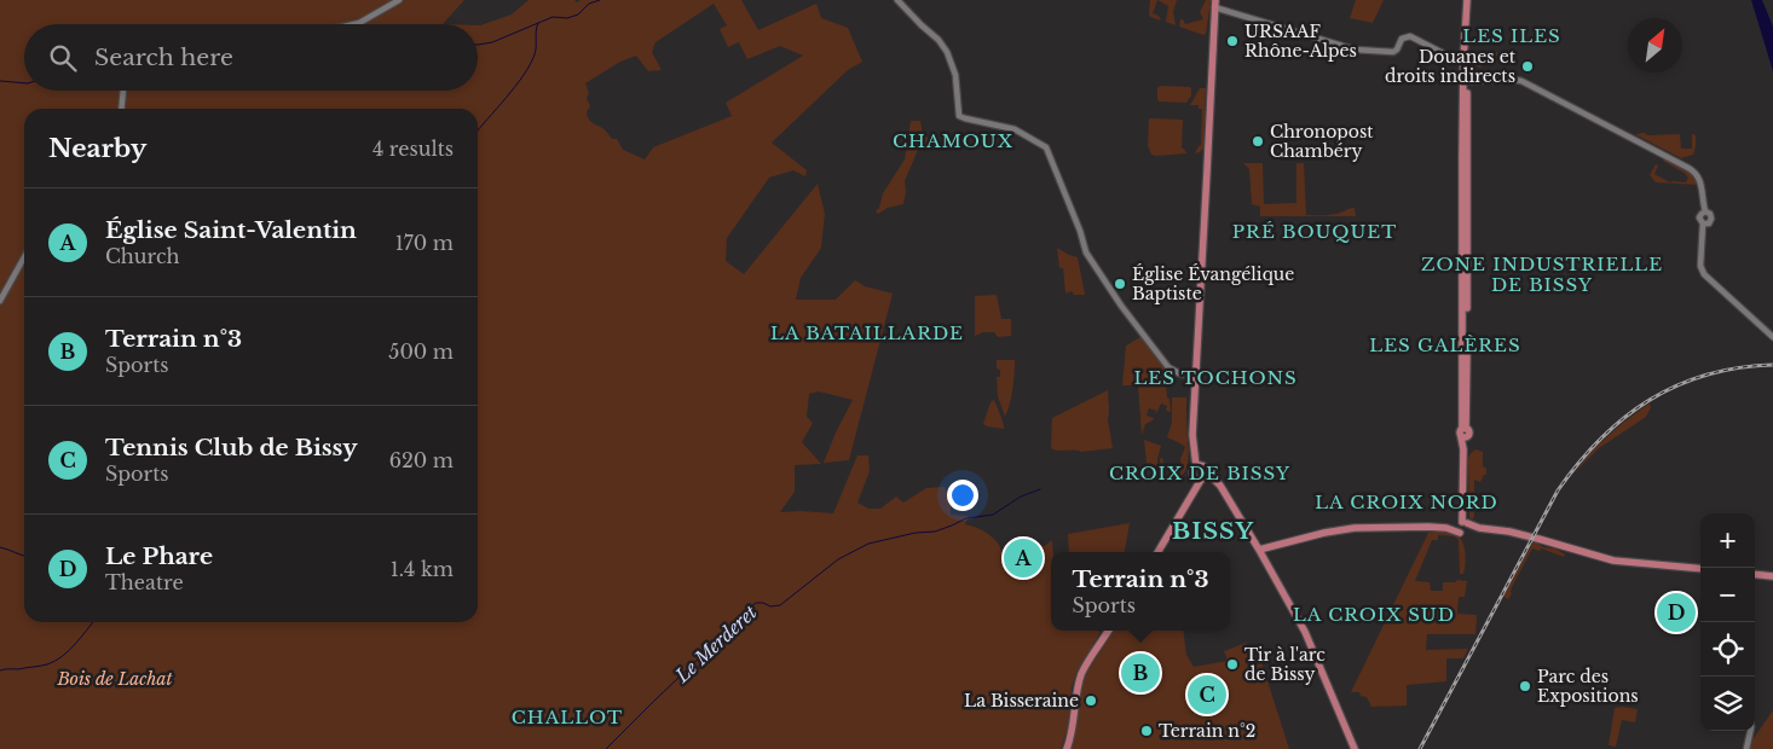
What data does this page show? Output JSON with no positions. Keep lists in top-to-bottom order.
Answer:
{
  "districts": [
    "LES ILES",
    "CHAMOUX",
    "PRÉ BOUQUET",
    "ZONE INDUSTRIELLE DE BISSY",
    "LA BATAILLARDE",
    "LES GALÈRES",
    "LES TOCHONS",
    "CROIX DE BISSY",
    "LA CROIX NORD",
    "BISSY",
    "LA CROIX SUD",
    "CHALLOT"
  ],
  "water": ["Le Merderet"],
  "parks": ["Bois de Lachat"],
  "places": [
    "URSAAF Rhône-Alpes",
    "Douanes et droits indirects",
    "Chronopost Chambéry",
    "Église Évangélique Baptiste",
    "Tir à l'arc de Bissy",
    "Parc des Expositions",
    "La Bisseraine",
    "Terrain n°2"
  ],
  "north": "top right",
  "page": {
    "search": "Search here",
    "heading": ["Nearby", "4 results"],
    "list": [
      {
        "mark": "A",
        "name": "Église Saint-Valentin",
        "note": "Church",
        "value": "170 m"
      },
      {
        "mark": "B",
        "name": "Terrain n°3",
        "note": "Sports",
        "value": "500 m"
      },
      {
        "mark": "C",
        "name": "Tennis Club de Bissy",
        "note": "Sports",
        "value": "620 m"
      },
      {
        "mark": "D",
        "name": "Le Phare",
        "note": "Theatre",
        "value": "1.4 km"
      }
    ],
    "map_buttons": ["+", "−"],
    "pins": [
      "A",
      "D",
      "B",
      "C"
    ],
    "popup": ["Terrain n°3", "Sports"]
  }
}
